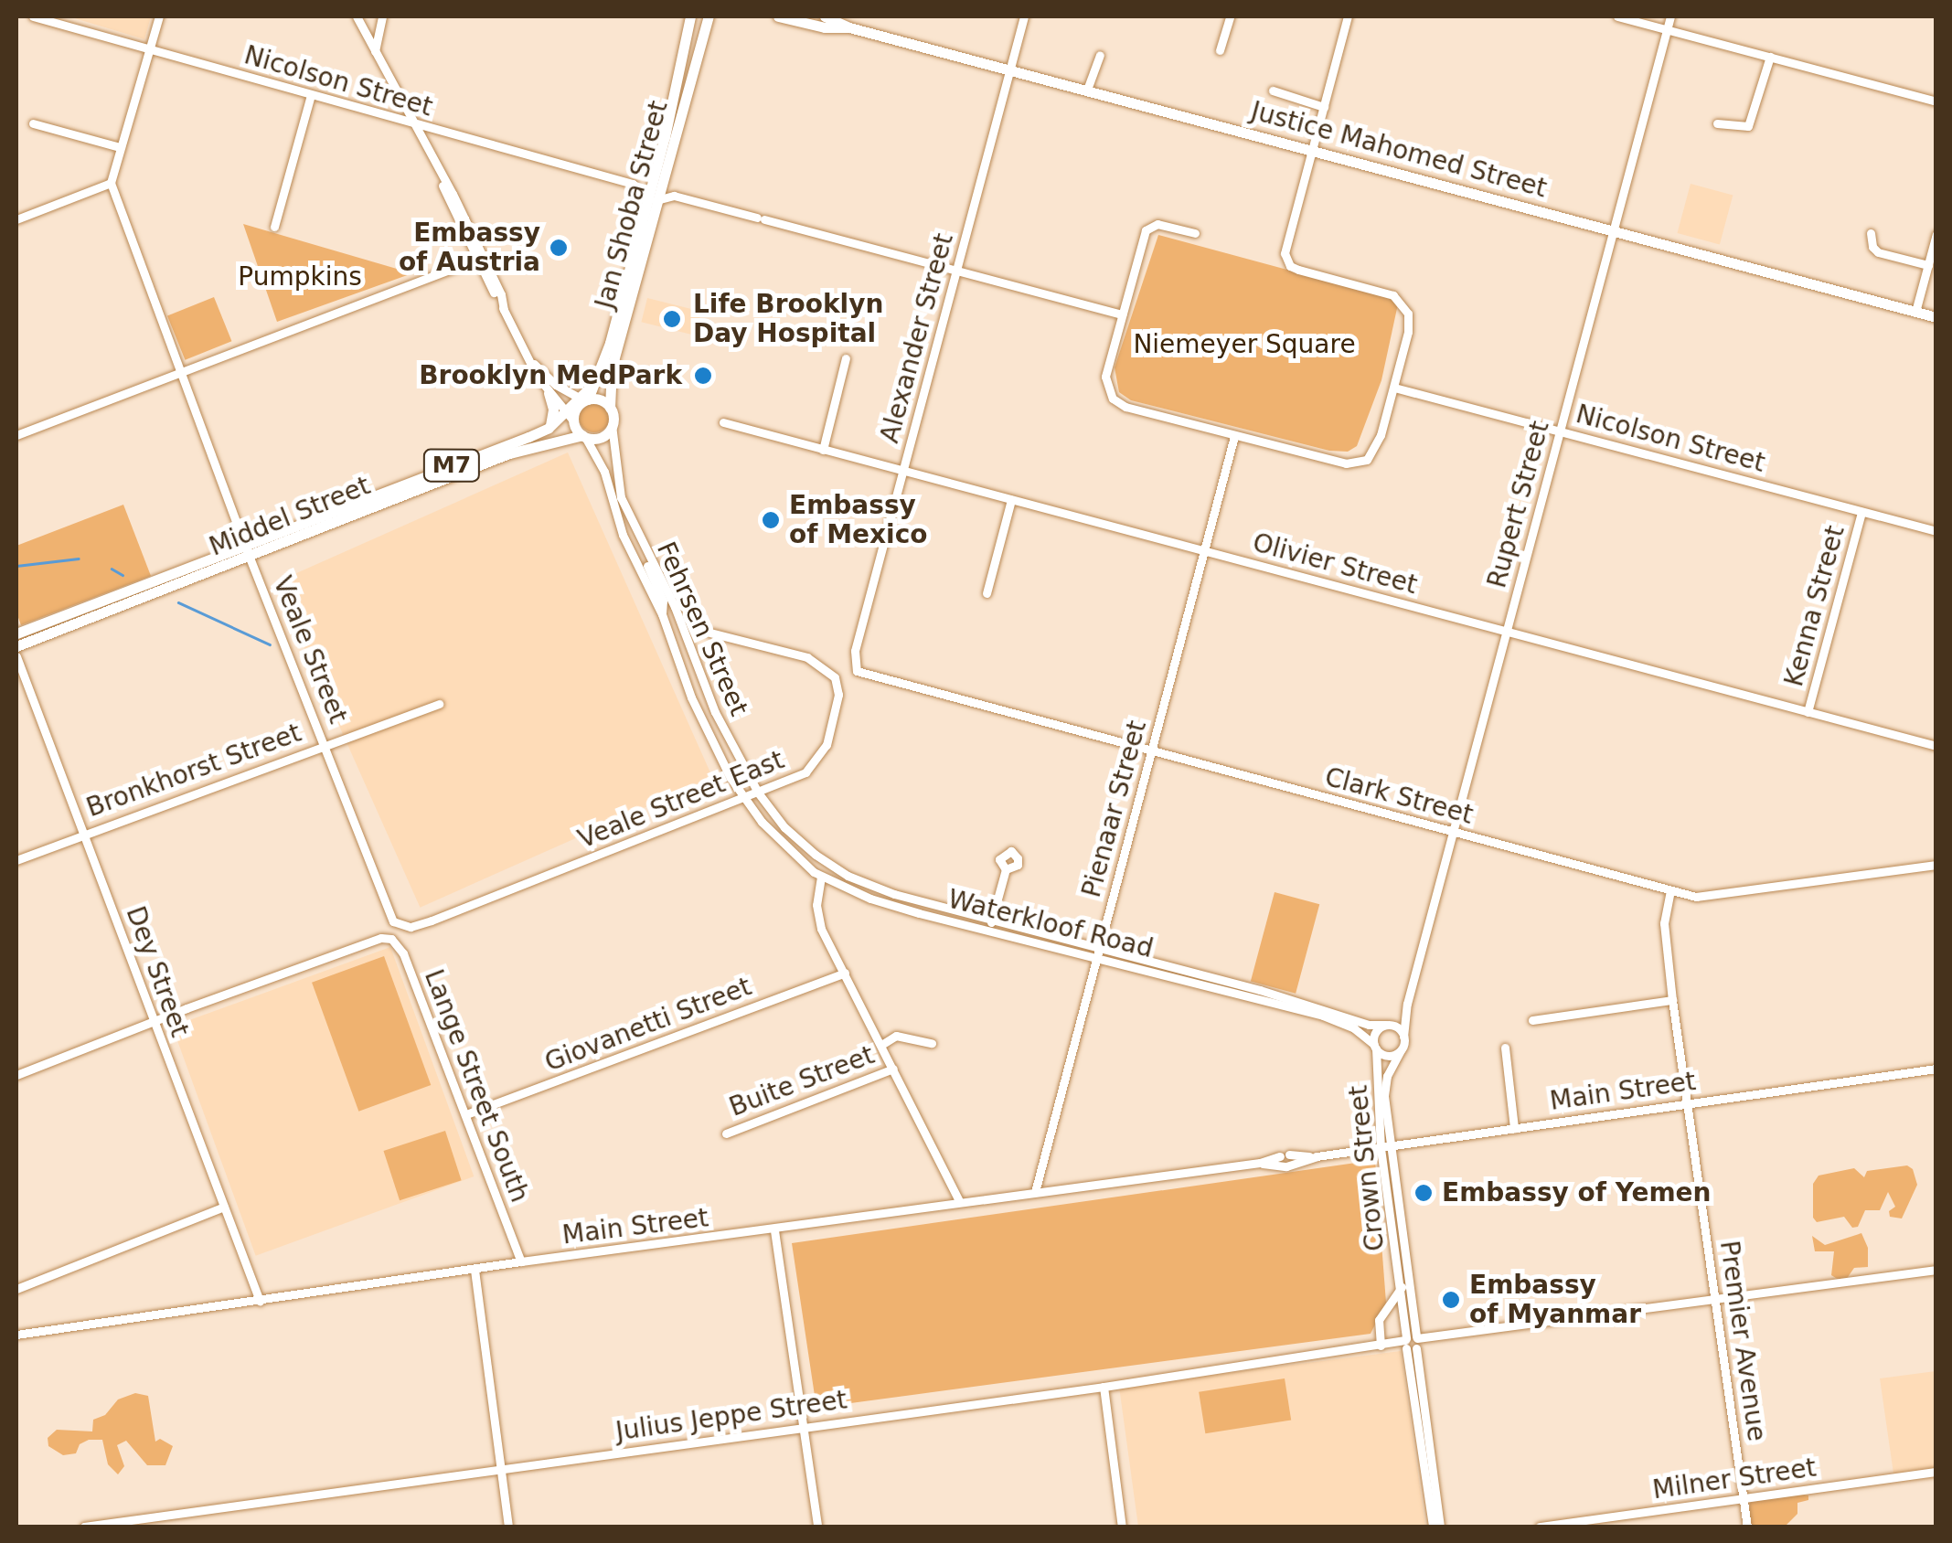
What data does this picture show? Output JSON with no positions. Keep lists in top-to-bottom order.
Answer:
{
  "streets": {
    "main road": [
      "Justice Mahomed Street",
      "Jan Shoba Street",
      "M7",
      "Middel Street"
    ],
    "street": [
      "Nicolson Street",
      "Alexander Street",
      "Rupert Street",
      "Olivier Street",
      "Kenna Street",
      "Fehrsen Street",
      "Veale Street",
      "Bronkhorst Street",
      "Clark Street",
      "Veale Street East",
      "Pienaar Street",
      "Waterkloof Road",
      "Dey Street",
      "Giovanetti Street",
      "Buite Street",
      "Lange Street South",
      "Main Street",
      "Crown Street",
      "Premier Avenue",
      "Julius Jeppe Street",
      "Milner Street"
    ]
  },
  "crossings": [
    ["Nicolson Street", "Jan Shoba Street"],
    ["Nicolson Street", "Rupert Street"],
    ["Nicolson Street", "Kenna Street"],
    ["Justice Mahomed Street", "Alexander Street"],
    ["Justice Mahomed Street", "Rupert Street"],
    ["Jan Shoba Street", "M7"],
    ["Jan Shoba Street", "Middel Street"],
    ["Jan Shoba Street", "Fehrsen Street"],
    ["Alexander Street", "Olivier Street"],
    ["Alexander Street", "Clark Street"],
    ["M7", "Middel Street"],
    ["M7", "Fehrsen Street"],
    ["Rupert Street", "Olivier Street"],
    ["Rupert Street", "Clark Street"],
    ["Rupert Street", "Waterkloof Road"],
    ["Rupert Street", "Crown Street"],
    ["Middel Street", "Fehrsen Street"],
    ["Middel Street", "Veale Street"],
    ["Olivier Street", "Kenna Street"],
    ["Olivier Street", "Pienaar Street"],
    ["Fehrsen Street", "Veale Street East"],
    ["Fehrsen Street", "Waterkloof Road"],
    ["Veale Street", "Bronkhorst Street"],
    ["Veale Street", "Veale Street East"],
    ["Bronkhorst Street", "Dey Street"],
    ["Clark Street", "Pienaar Street"],
    ["Clark Street", "Premier Avenue"],
    ["Veale Street East", "Waterkloof Road"],
    ["Pienaar Street", "Waterkloof Road"],
    ["Pienaar Street", "Main Street"],
    ["Waterkloof Road", "Crown Street"],
    ["Dey Street", "Lange Street South"],
    ["Dey Street", "Main Street"],
    ["Giovanetti Street", "Lange Street South"],
    ["Lange Street South", "Main Street"],
    ["Main Street", "Crown Street"],
    ["Main Street", "Premier Avenue"],
    ["Crown Street", "Julius Jeppe Street"],
    ["Premier Avenue", "Julius Jeppe Street"],
    ["Premier Avenue", "Milner Street"]
  ],
  "parks": ["Pumpkins", "Niemeyer Square"],
  "places": [
    "Embassy of Austria",
    "Life Brooklyn Day Hospital",
    "Brooklyn MedPark",
    "Embassy of Mexico",
    "Embassy of Yemen",
    "Embassy of Myanmar"
  ]
}
